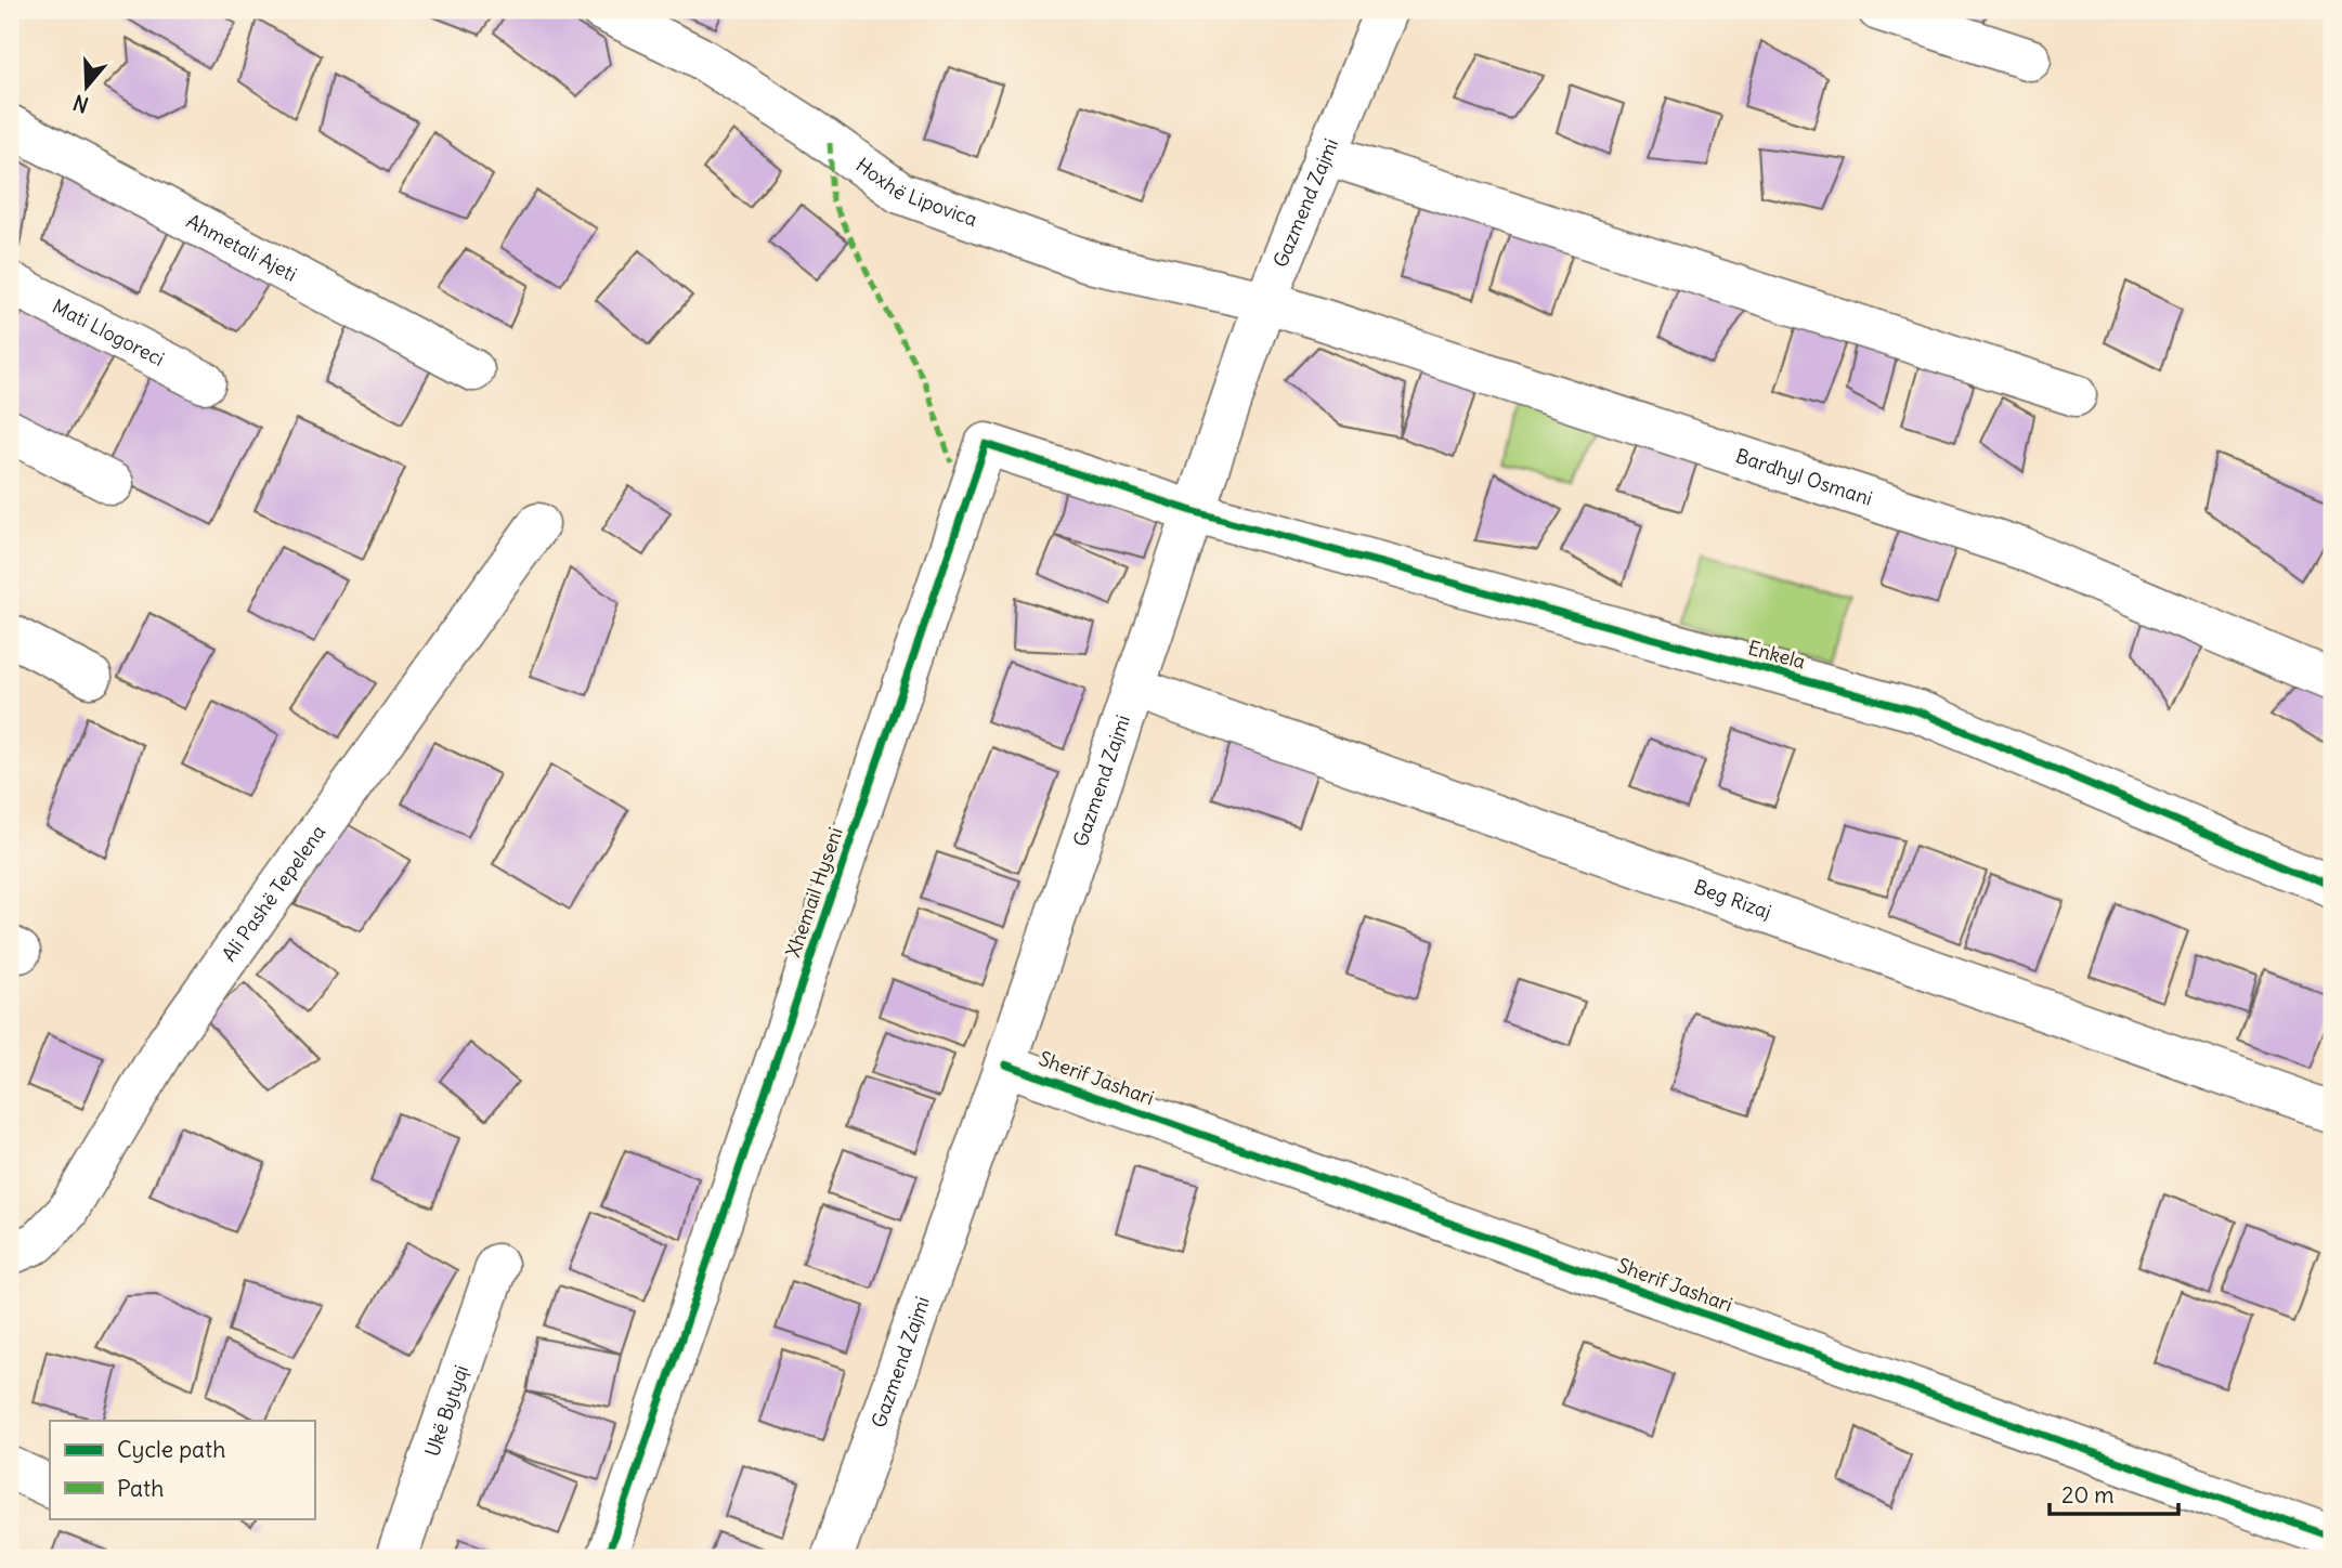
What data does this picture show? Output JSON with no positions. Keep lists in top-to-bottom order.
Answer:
{
  "streets": {
    "street": [
      "Hoxhë Lipovica",
      "Gazmend Zajmi",
      "Ahmetali Ajeti",
      "Mati Llogoreci",
      "Bardhyl Osmani",
      "Enkela",
      "Xhemail Hyseni",
      "Ali Pashë Tepelena",
      "Beg Rizaj",
      "Sherif Jashari",
      "Ukë Bytyqi"
    ]
  },
  "crossings": [
    ["Hoxhë Lipovica", "Gazmend Zajmi"],
    ["Hoxhë Lipovica", "Bardhyl Osmani"],
    ["Gazmend Zajmi", "Bardhyl Osmani"],
    ["Gazmend Zajmi", "Enkela"],
    ["Gazmend Zajmi", "Xhemail Hyseni"],
    ["Gazmend Zajmi", "Beg Rizaj"],
    ["Gazmend Zajmi", "Sherif Jashari"],
    ["Enkela", "Xhemail Hyseni"]
  ],
  "legend": ["Cycle path", "Path"],
  "scale_bar": "20 m",
  "north": "bottom"
}
